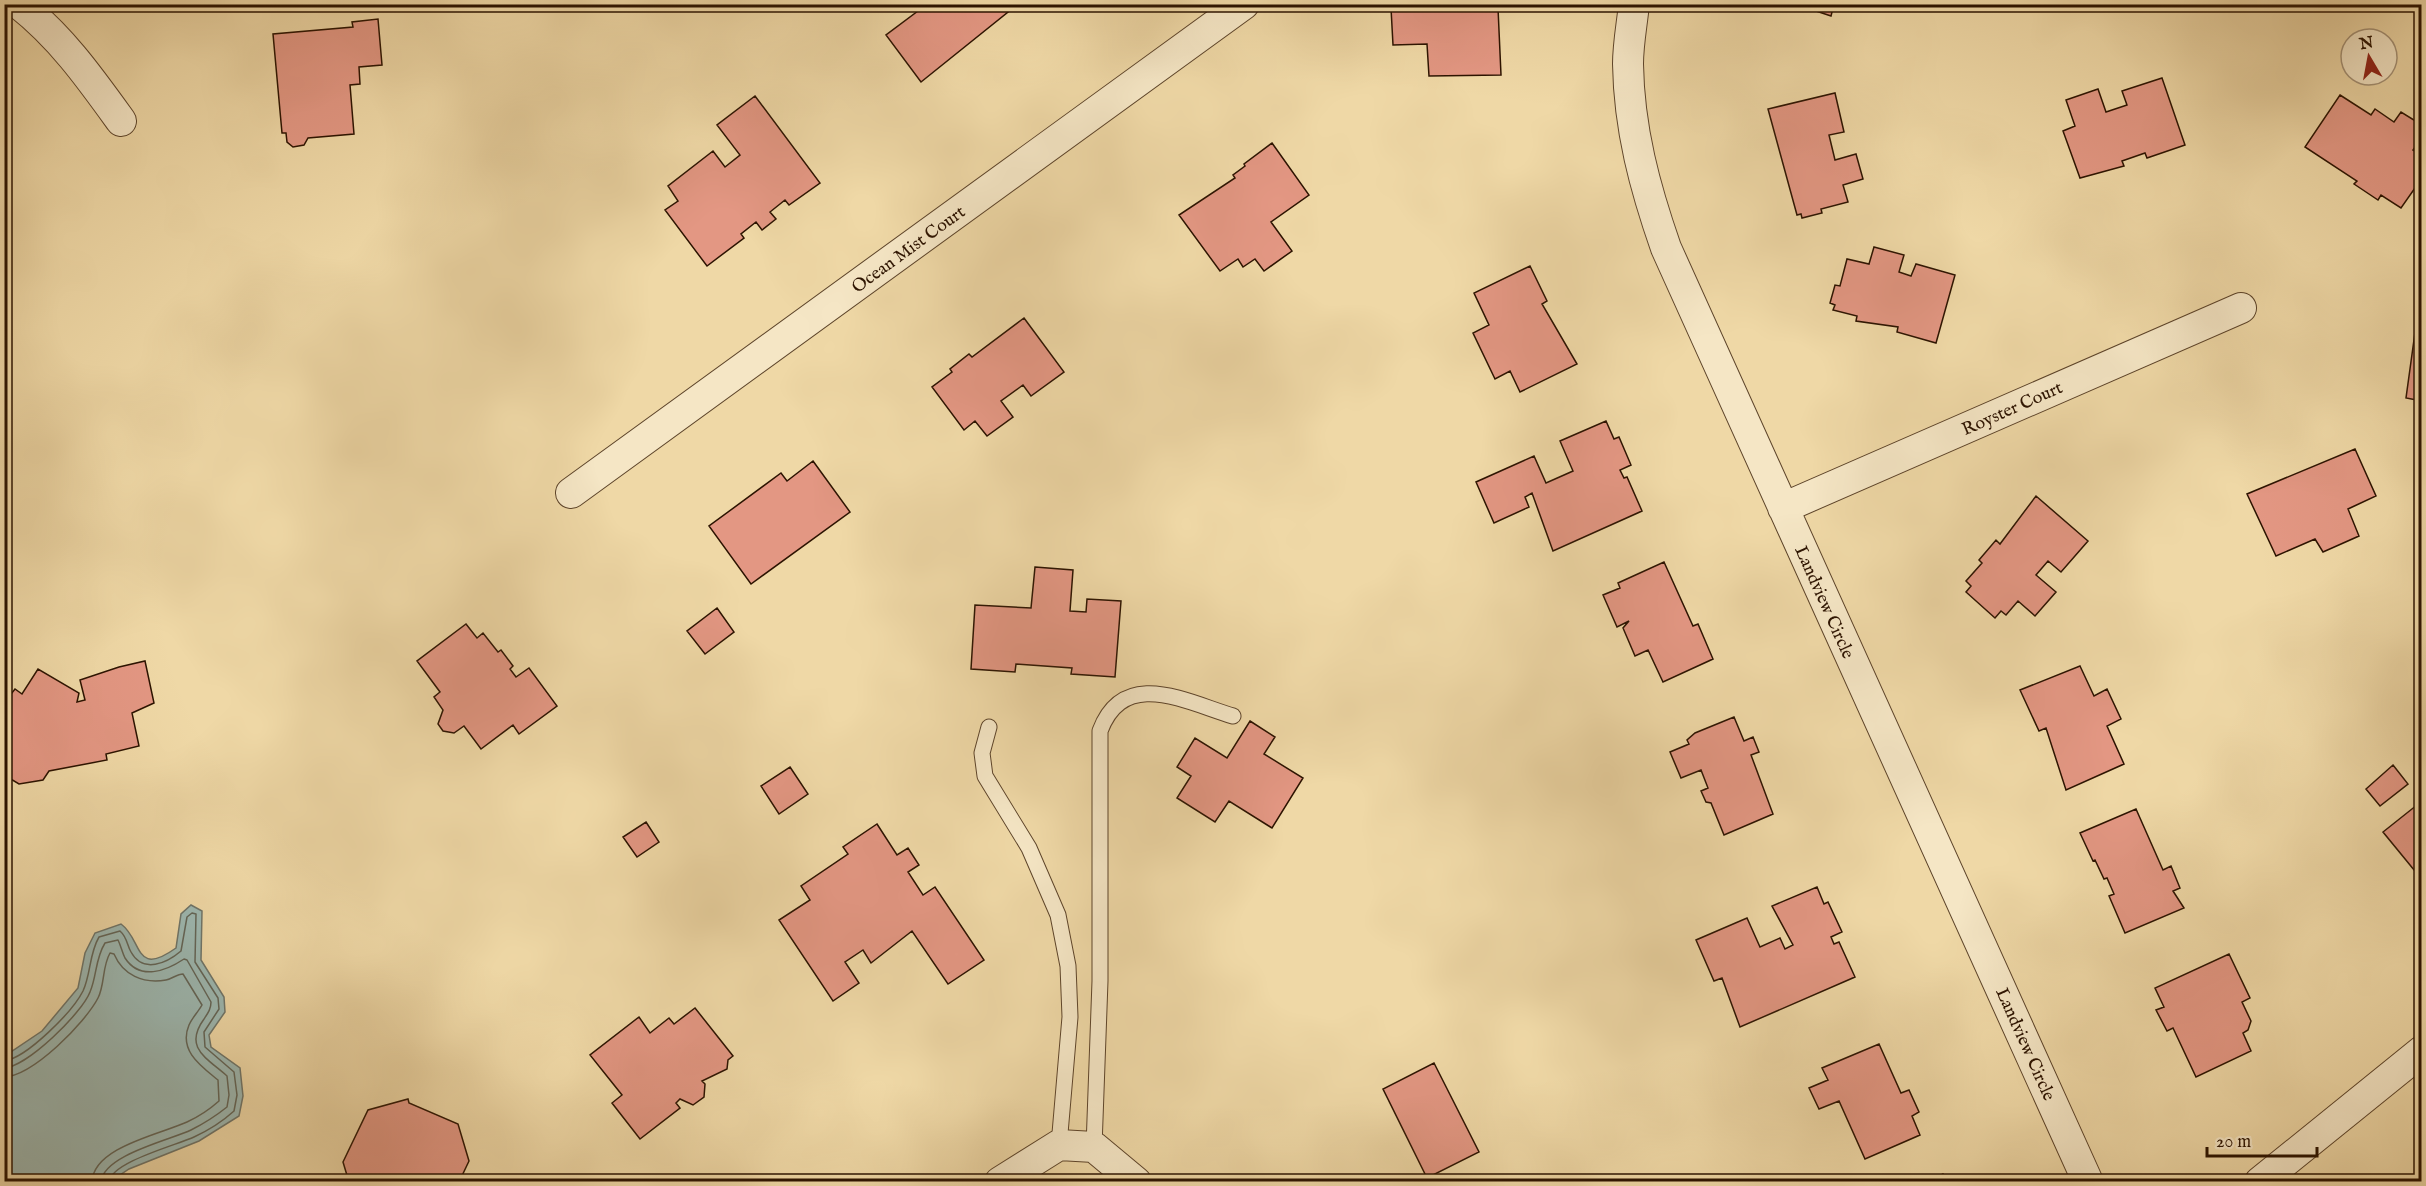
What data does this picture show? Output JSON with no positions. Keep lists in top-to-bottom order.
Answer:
{
  "streets": {
    "street": ["Ocean Mist Court", "Royster Court", "Landview Circle"]
  },
  "crossings": [
    ["Royster Court", "Landview Circle"]
  ],
  "scale_bar": "20 m",
  "north": "top"
}
